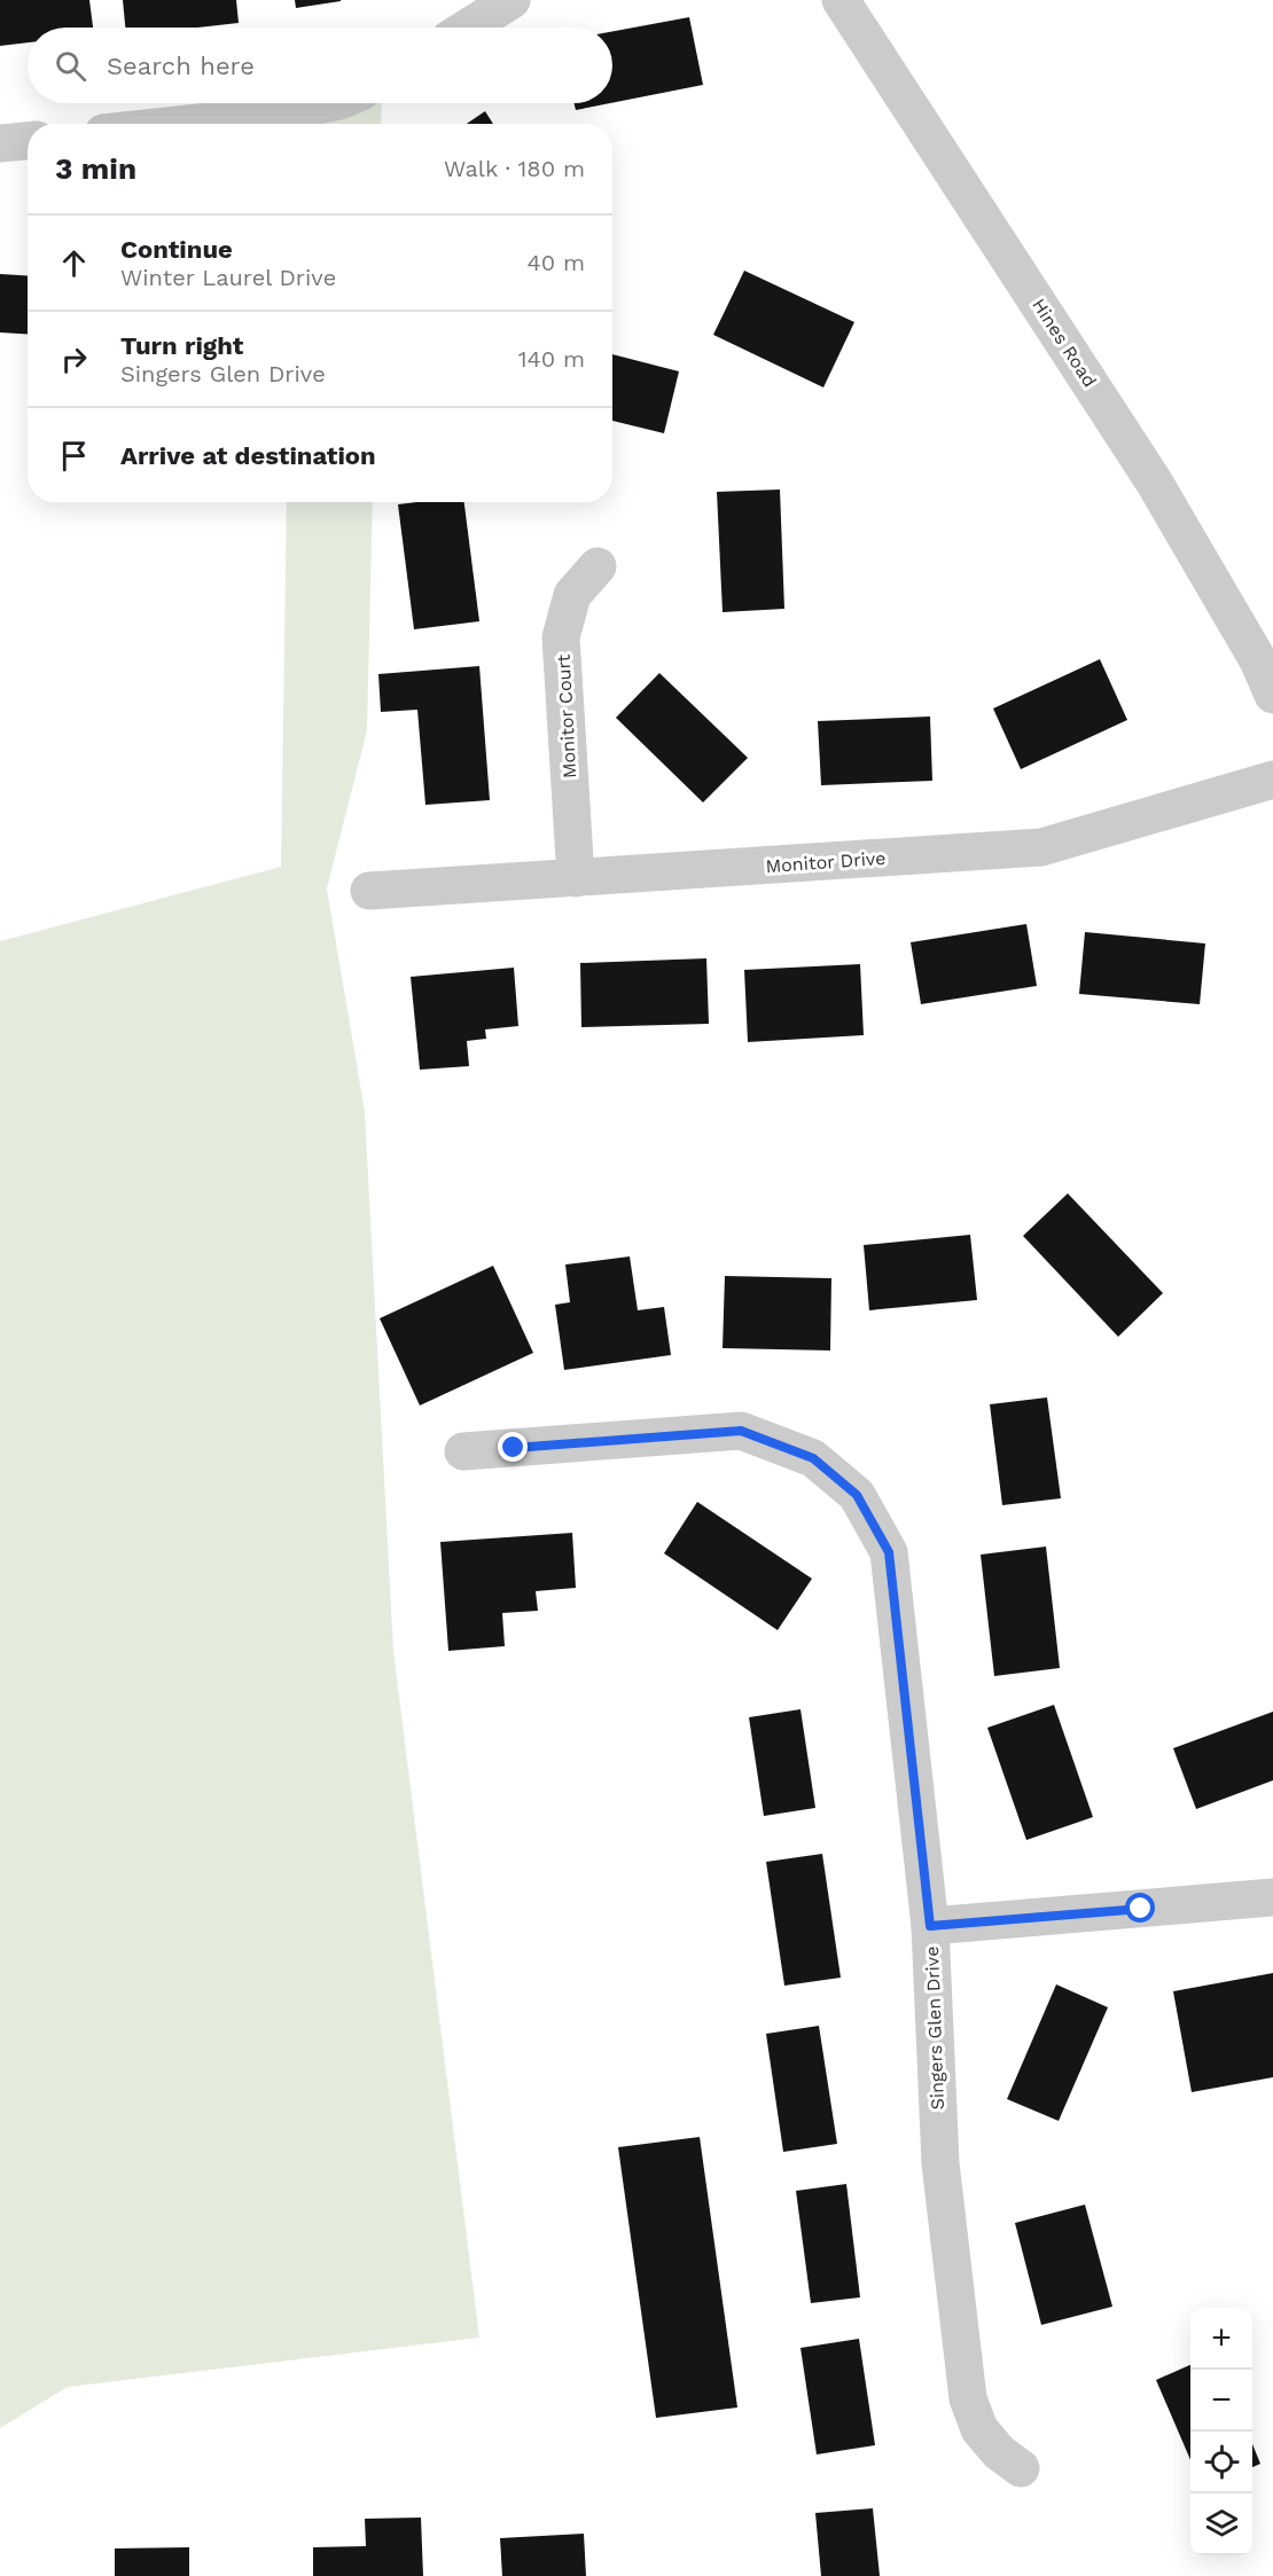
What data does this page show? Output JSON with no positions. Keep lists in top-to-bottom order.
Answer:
{
  "streets": {
    "street": [
      "Hines Road",
      "Monitor Court",
      "Monitor Drive",
      "Singers Glen Drive"
    ]
  },
  "crossings": [
    ["Monitor Court", "Monitor Drive"]
  ],
  "page": {
    "search": "Search here",
    "heading": ["3 min", "Walk · 180 m"],
    "list": [
      ["Continue", "Winter Laurel Drive", "40 m"],
      ["Turn right", "Singers Glen Drive", "140 m"],
      "Arrive at destination"
    ],
    "map_buttons": ["+", "−"]
  }
}
